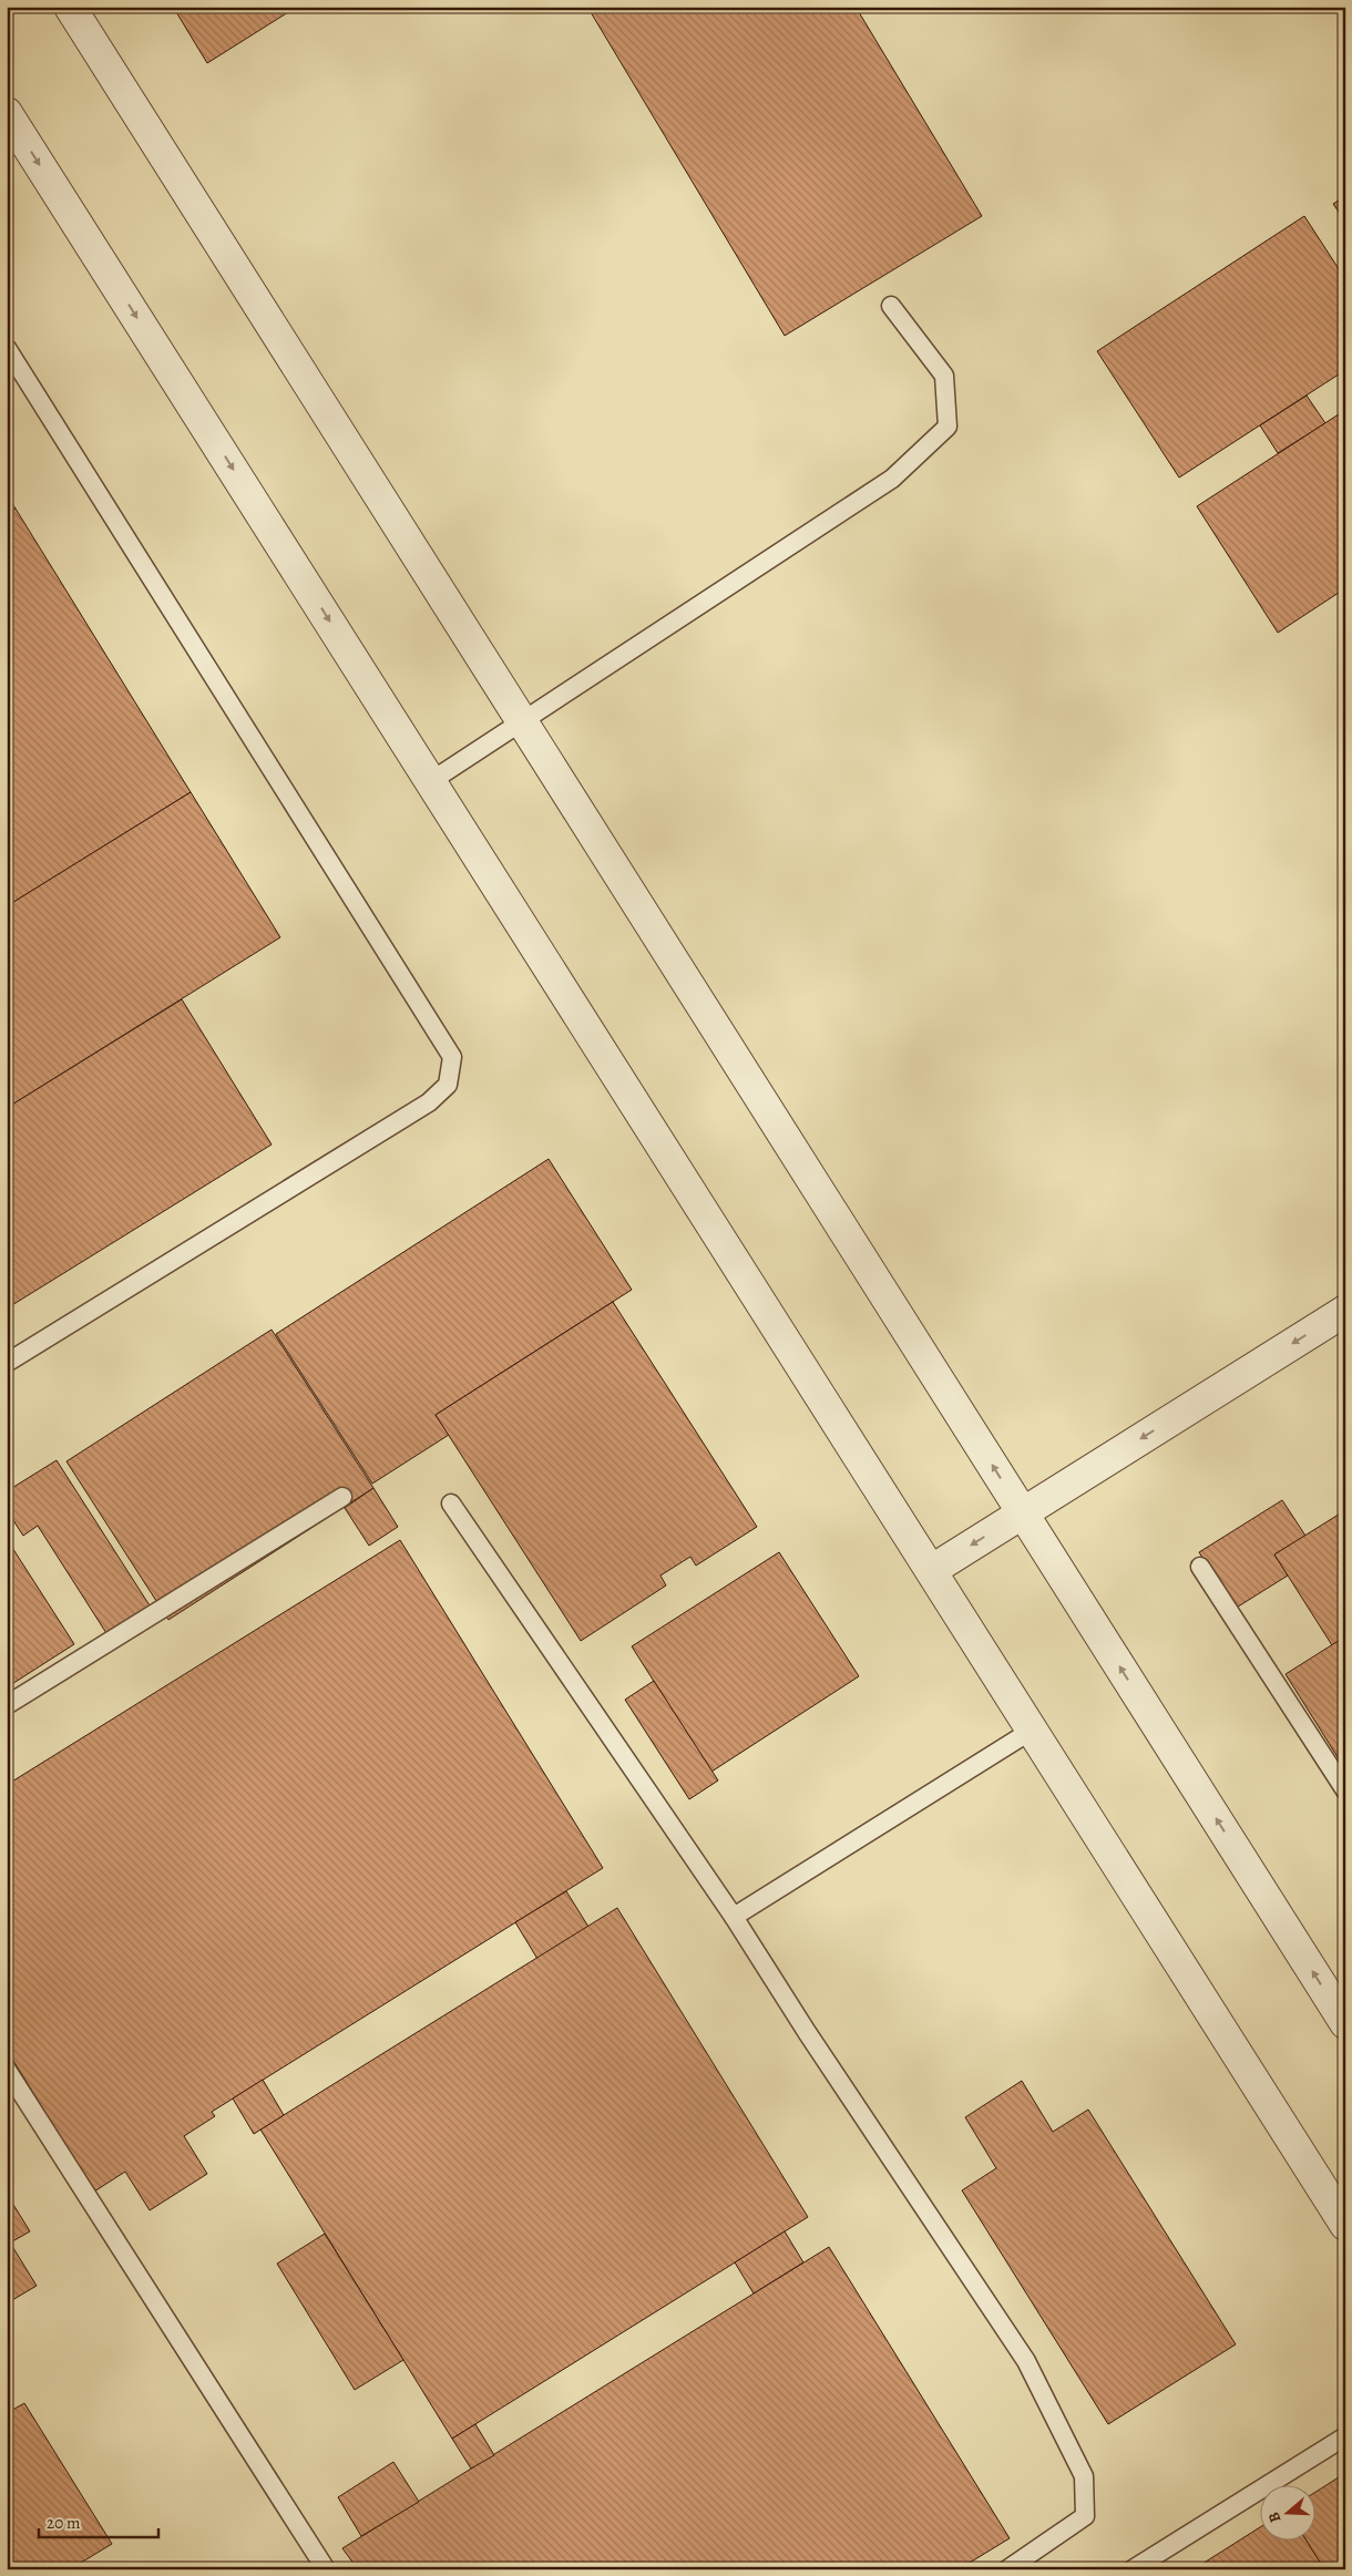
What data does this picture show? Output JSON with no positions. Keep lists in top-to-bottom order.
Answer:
{
  "scale_bar": "20 m",
  "north": "left"
}
